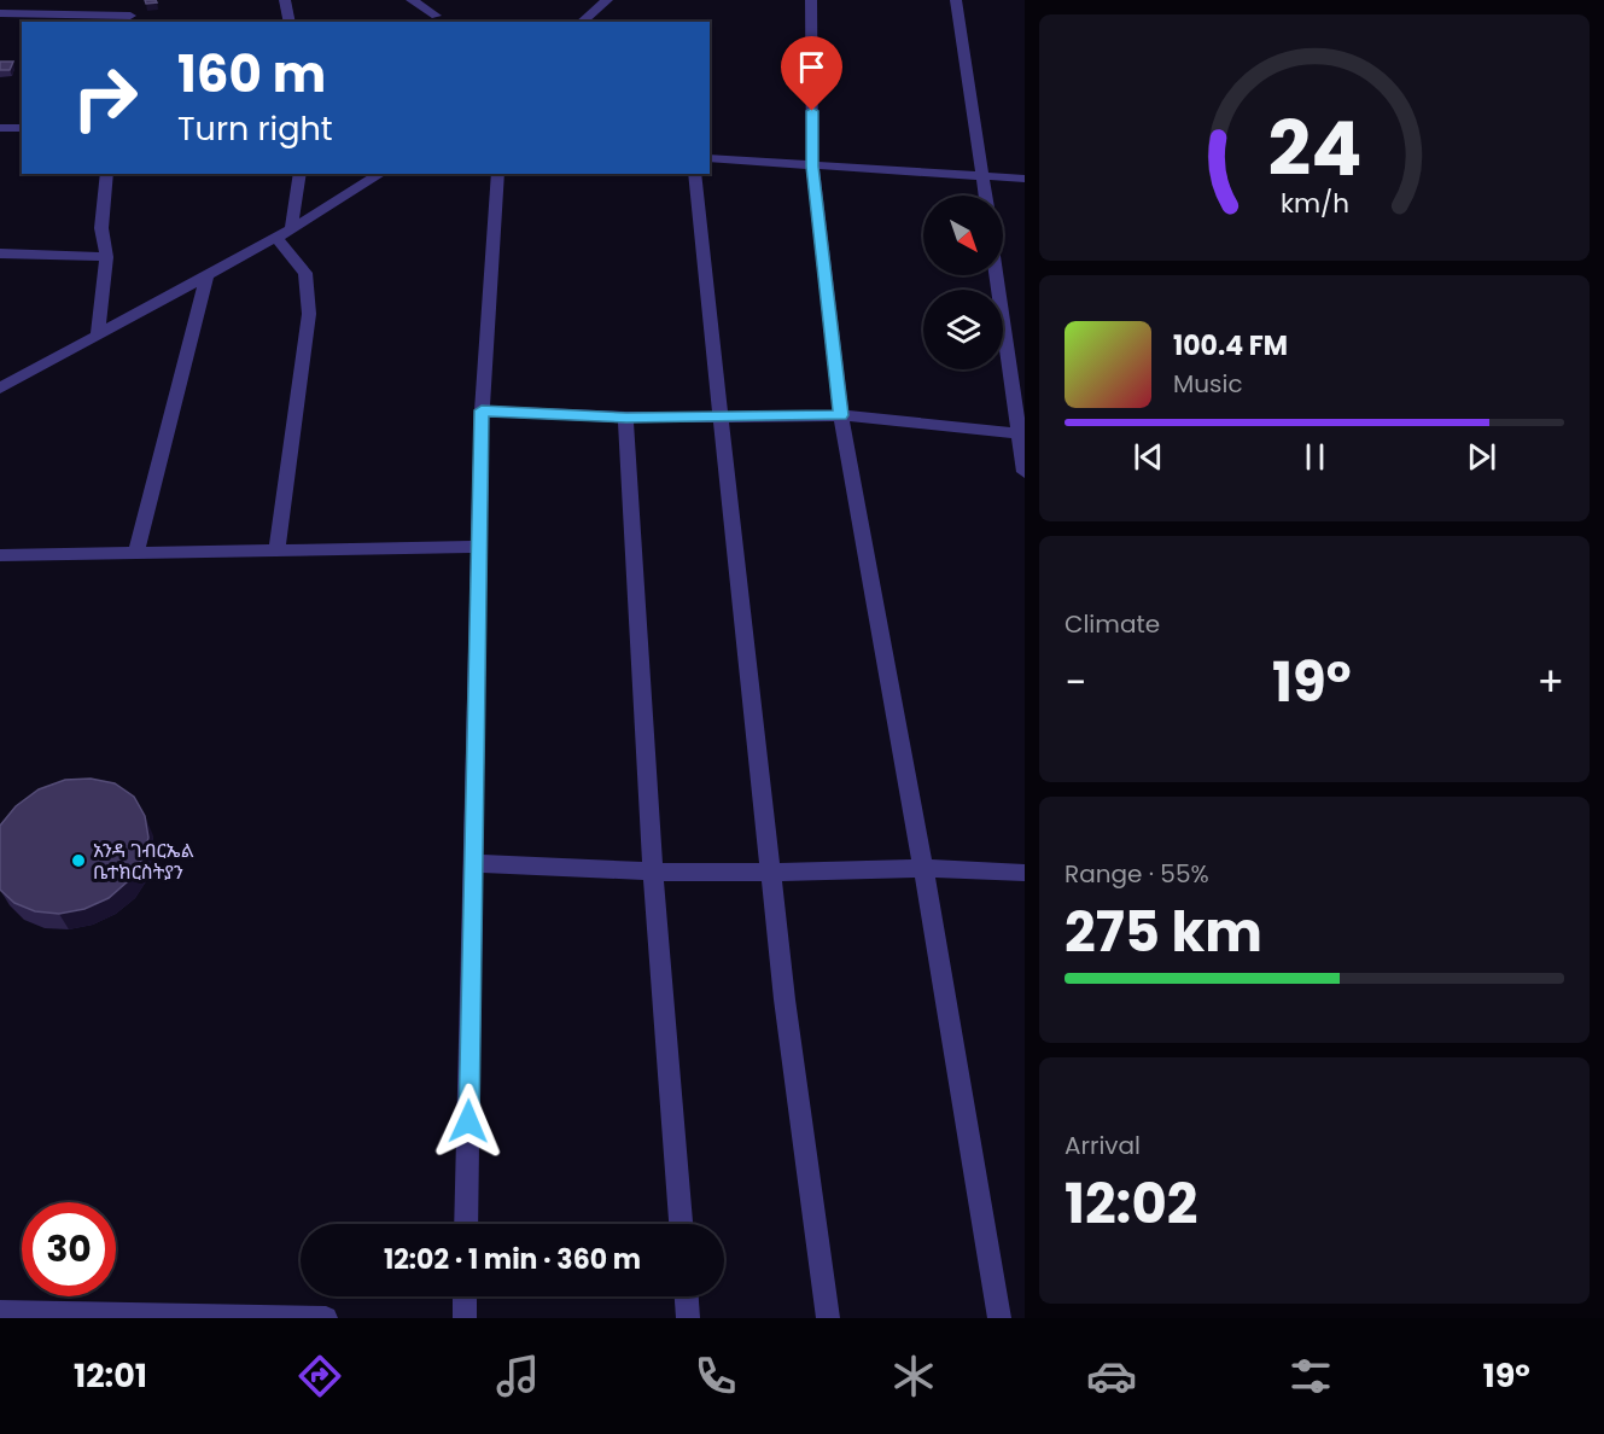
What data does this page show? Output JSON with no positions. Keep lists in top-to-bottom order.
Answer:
{
  "places": ["አንዳ ገብርኤል ቤተክርስትያን"],
  "north": "bottom right",
  "page": {
    "turn": ["160 m", "Turn right"],
    "song": ["100.4 FM", "Music"],
    "tile": [
      "Climate",
      ["Range · 55%", "275 km"],
      ["Arrival", "12:02"]
    ],
    "heat": ["−", "19°", "+"],
    "limit": "30",
    "trip": "12:02 · 1 min · 360 m",
    "tabs": ["12:01", "19°"],
    "gauge": ["24", "km/h"]
  }
}
